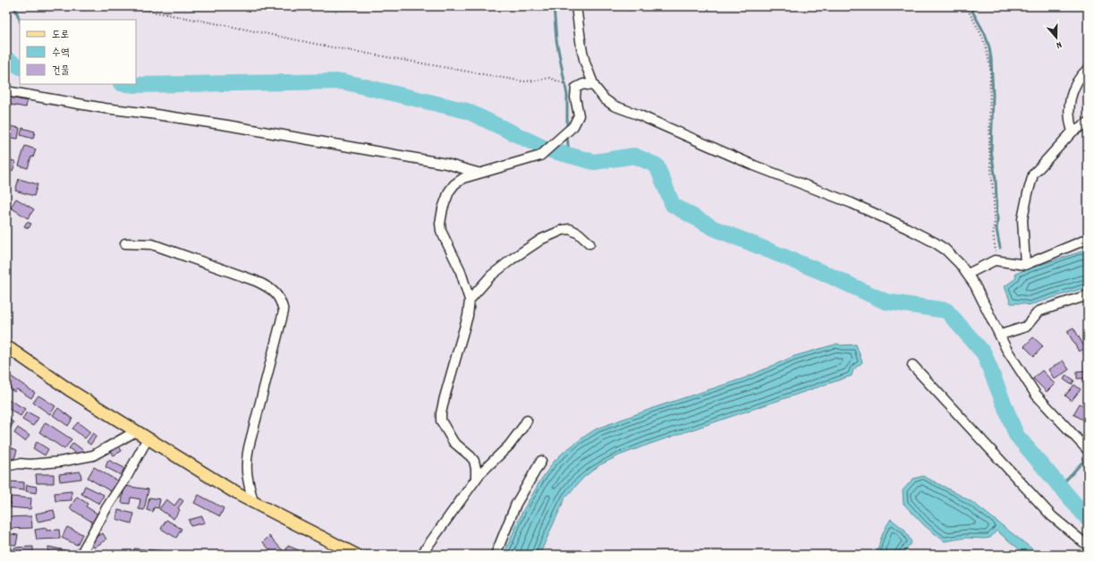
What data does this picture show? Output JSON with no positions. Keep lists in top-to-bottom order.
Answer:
{
  "legend": ["도로", "수역", "건물"],
  "north": "bottom"
}
